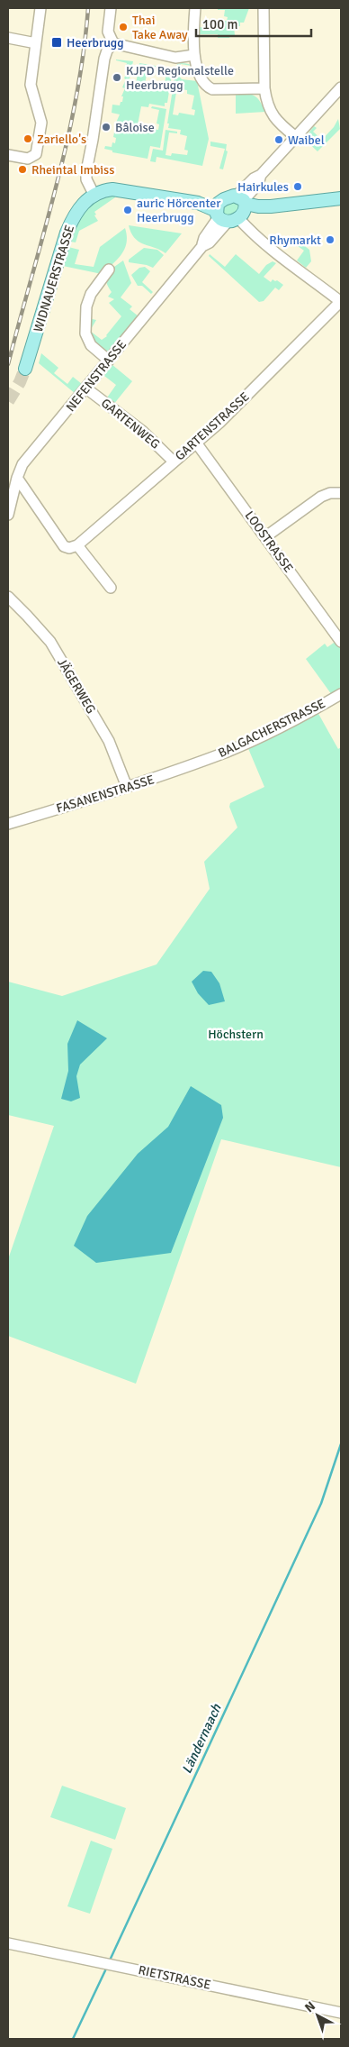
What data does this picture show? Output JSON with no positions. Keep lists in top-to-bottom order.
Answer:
{
  "streets": {
    "main road": ["WIDNAUERSTRASSE"],
    "street": [
      "NEFENSTRASSE",
      "GARTENWEG",
      "GARTENSTRASSE",
      "LOOSTRASSE",
      "JÄGERWEG",
      "BALGACHERSTRASSE",
      "FASANENSTRASSE",
      "RIETSTRASSE"
    ]
  },
  "crossings": [
    ["NEFENSTRASSE", "GARTENWEG"],
    ["GARTENWEG", "GARTENSTRASSE"],
    ["GARTENSTRASSE", "LOOSTRASSE"],
    ["JÄGERWEG", "FASANENSTRASSE"],
    ["BALGACHERSTRASSE", "FASANENSTRASSE"]
  ],
  "water": ["Ländernaach"],
  "parks": ["Höchstern"],
  "places": {
    "other": [
      "Thai Take Away",
      "KJPD Regionalstelle Heerbrugg",
      "Bâloise",
      "Zariello's",
      "Waibel",
      "Rheintal Imbiss",
      "Hairkules",
      "auric Hörcenter Heerbrugg",
      "Rhymarkt"
    ],
    "transit": ["Heerbrugg"]
  },
  "scale_bar": "100 m",
  "north": "top left"
}
